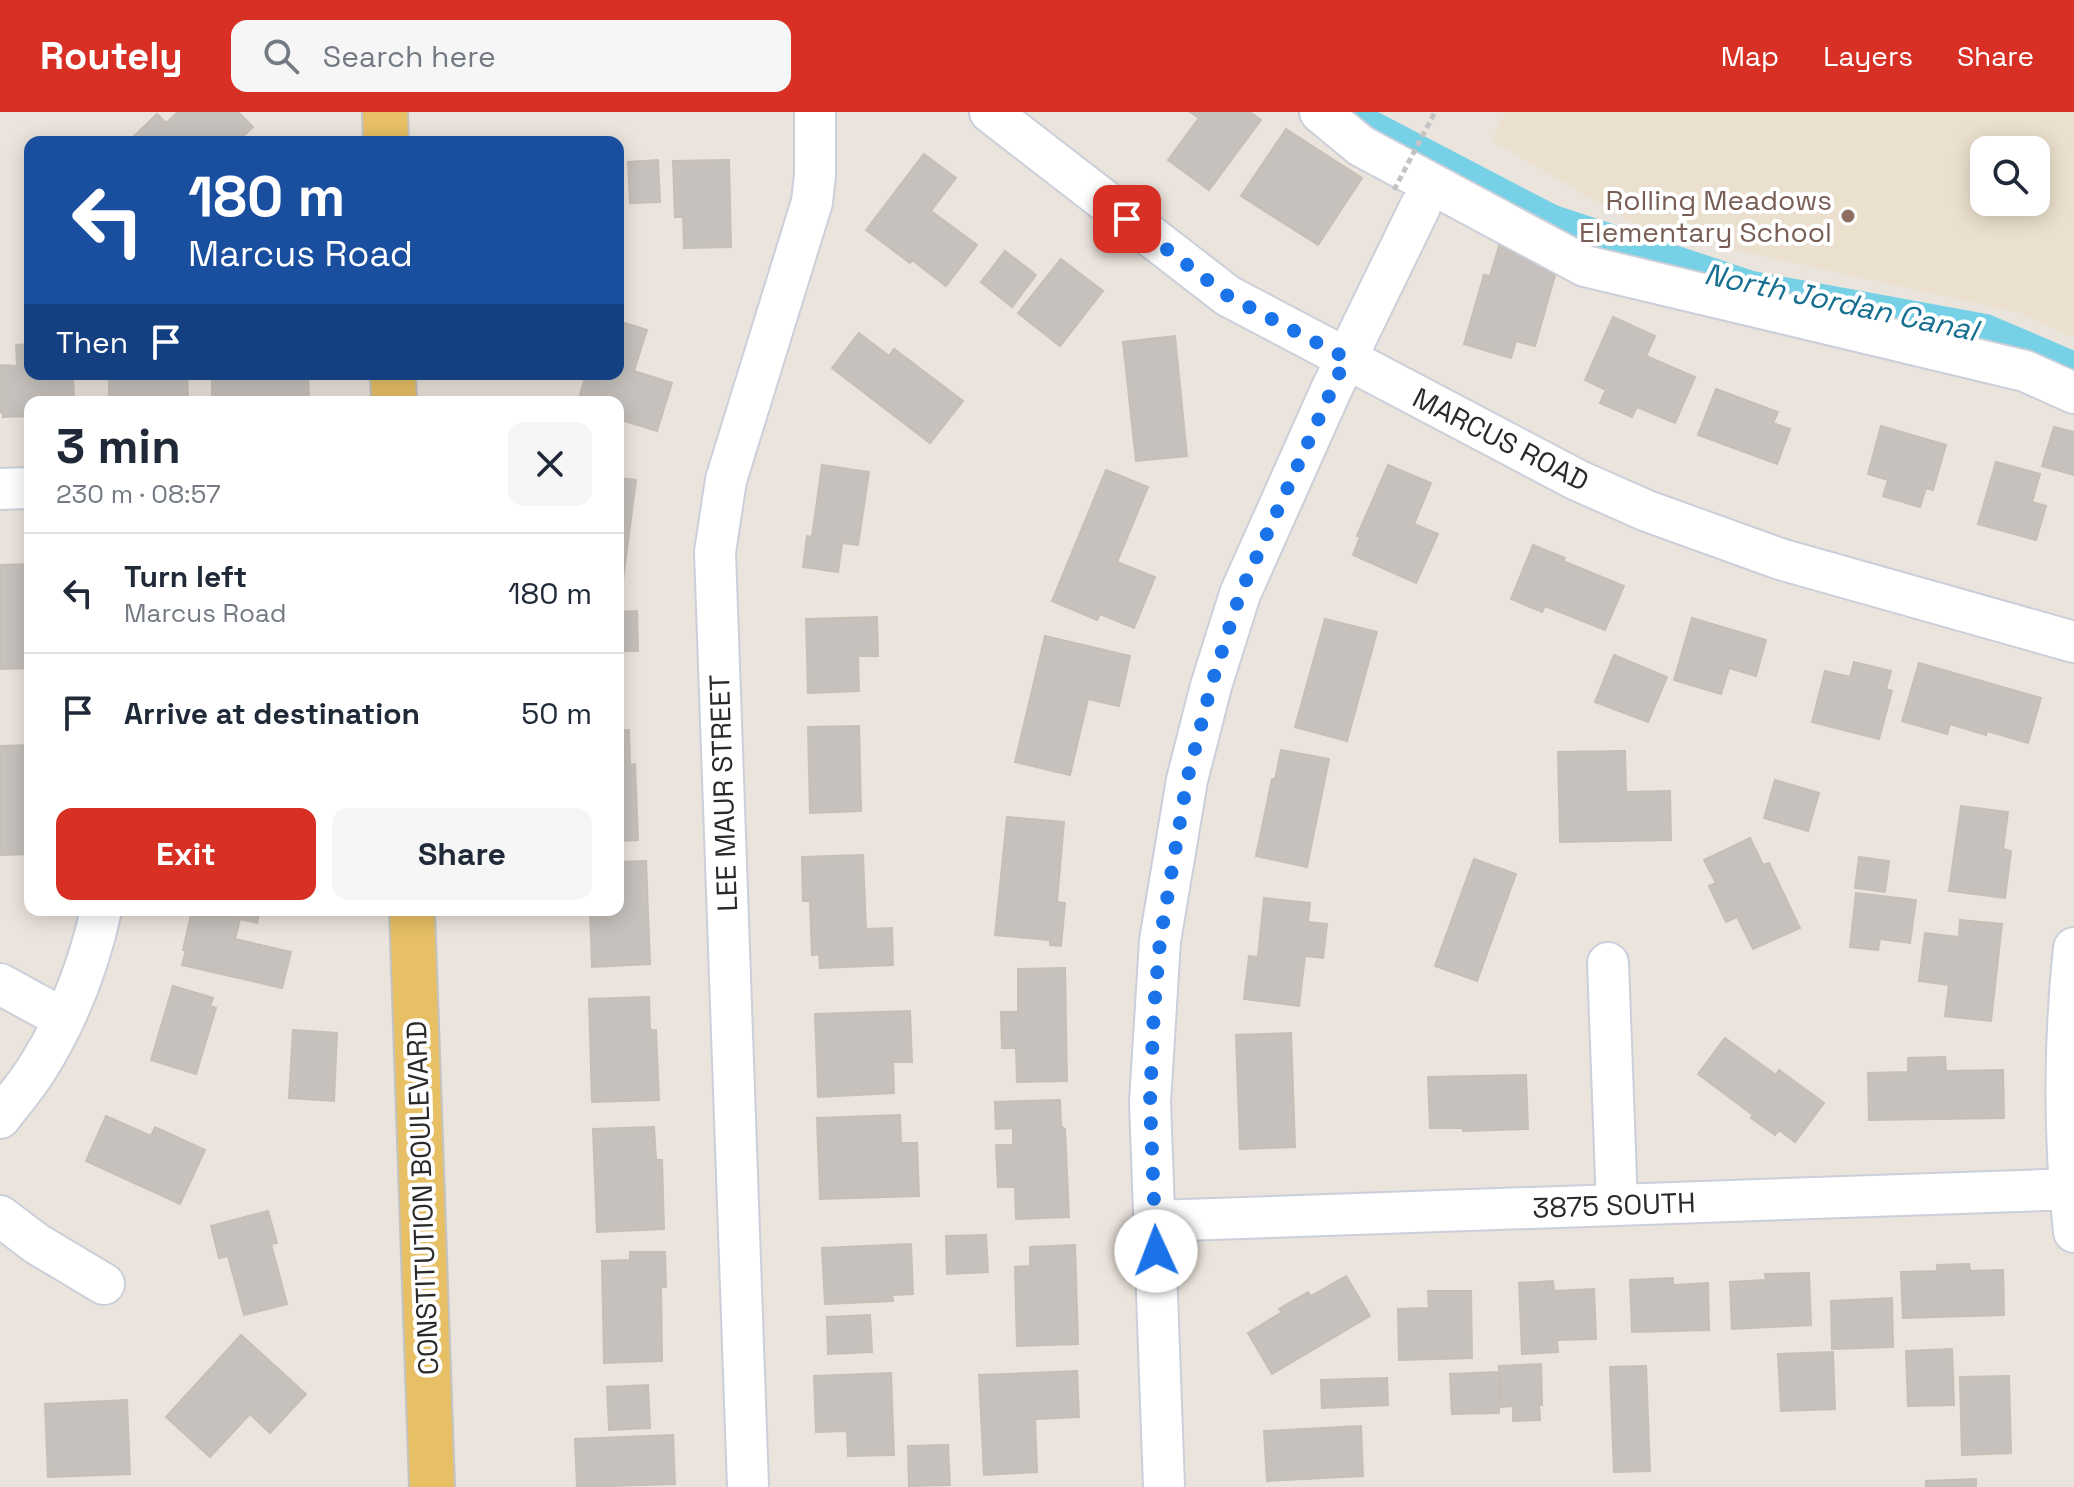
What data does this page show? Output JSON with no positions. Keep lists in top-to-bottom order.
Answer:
{
  "streets": {
    "main road": ["CONSTITUTION BOULEVARD"],
    "street": ["MARCUS ROAD", "LEE MAUR STREET", "3875 SOUTH"]
  },
  "water": ["North Jordan Canal"],
  "places": ["Rolling Meadows Elementary School"],
  "page": {
    "header": "Routely",
    "search": "Search here",
    "nav": ["Map", "Layers", "Share"],
    "turn": ["180 m", "Marcus Road"],
    "then": "Then",
    "heading": ["3 min", "230 m · 08:57"],
    "list": [
      {
        "name": "Turn left",
        "note": "Marcus Road",
        "value": "180 m"
      },
      {
        "name": "Arrive at destination",
        "value": "50 m"
      }
    ],
    "buttons": ["Exit", "Share"]
  }
}
